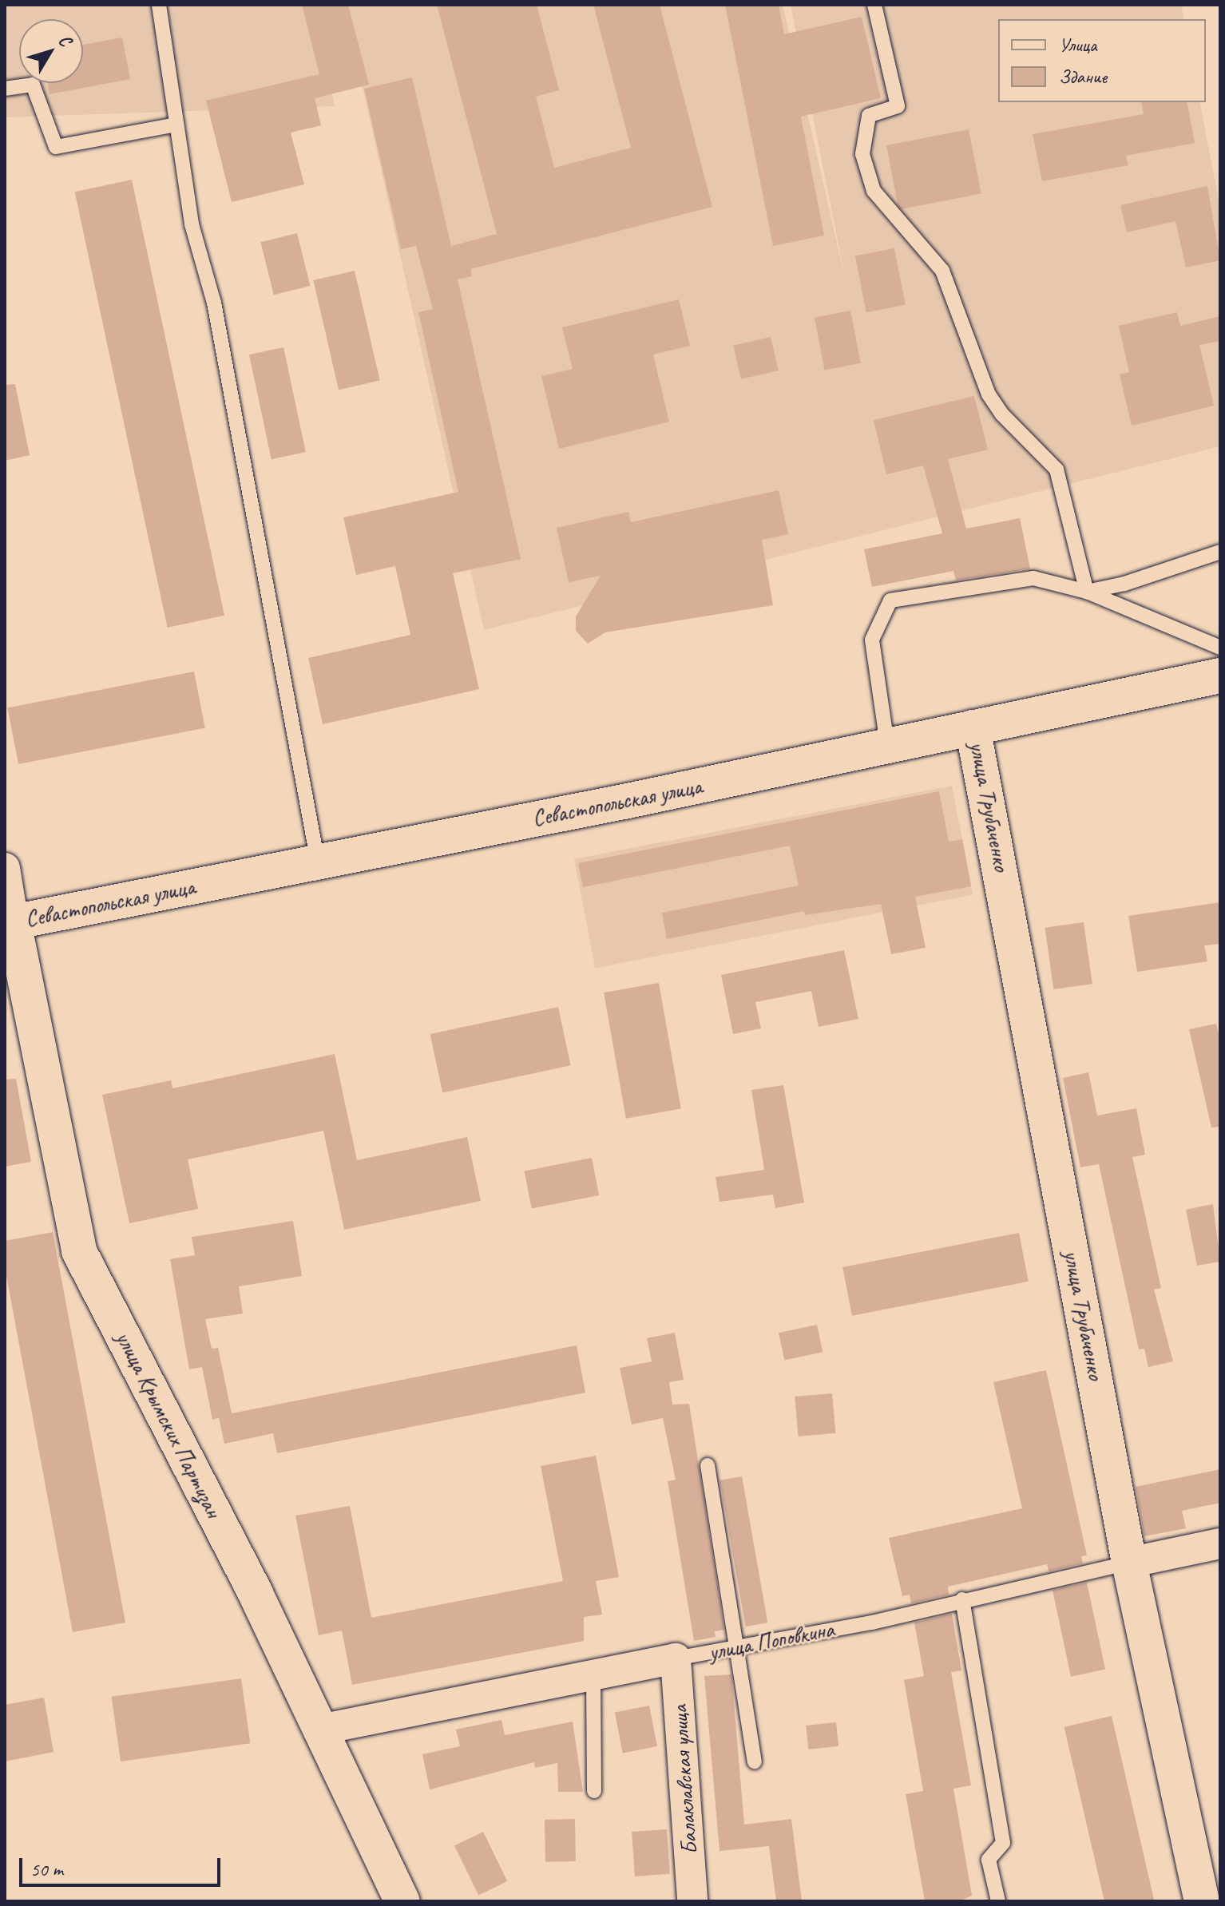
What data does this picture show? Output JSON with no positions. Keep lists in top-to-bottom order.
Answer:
{
  "streets": {
    "main road": ["Севастопольская улица", "улица Трубаченко", "улица Крымских Партизан"],
    "street": ["улица Поповкина", "Балаклавская улица"]
  },
  "crossings": [
    ["Севастопольская улица", "улица Трубаченко"],
    ["Севастопольская улица", "улица Крымских Партизан"],
    ["улица Трубаченко", "улица Поповкина"],
    ["улица Крымских Партизан", "улица Поповкина"],
    ["улица Поповкина", "Балаклавская улица"]
  ],
  "legend": ["Улица", "Здание"],
  "scale_bar": "50 m",
  "north": "top right"
}
